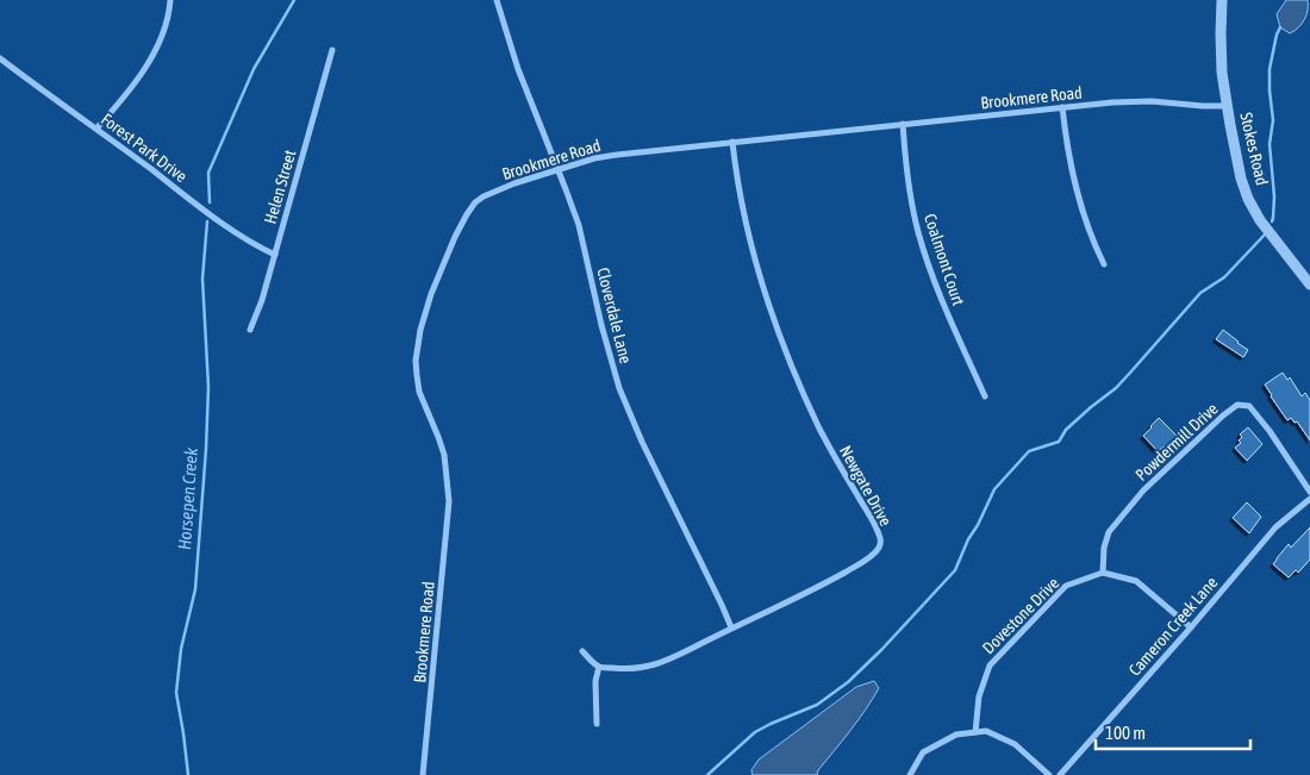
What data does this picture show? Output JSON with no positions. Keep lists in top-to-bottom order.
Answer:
{
  "streets": {
    "street": [
      "Brookmere Road",
      "Forest Park Drive",
      "Stokes Road",
      "Helen Street",
      "Coalmont Court",
      "Cloverdale Lane",
      "Powdermill Drive",
      "Newgate Drive",
      "Dovestone Drive",
      "Cameron Creek Lane"
    ]
  },
  "crossings": [
    ["Brookmere Road", "Stokes Road"],
    ["Brookmere Road", "Coalmont Court"],
    ["Brookmere Road", "Cloverdale Lane"],
    ["Brookmere Road", "Newgate Drive"],
    ["Forest Park Drive", "Helen Street"],
    ["Cloverdale Lane", "Newgate Drive"],
    ["Powdermill Drive", "Dovestone Drive"]
  ],
  "water": ["Horsepen Creek"],
  "scale_bar": "100 m"
}
